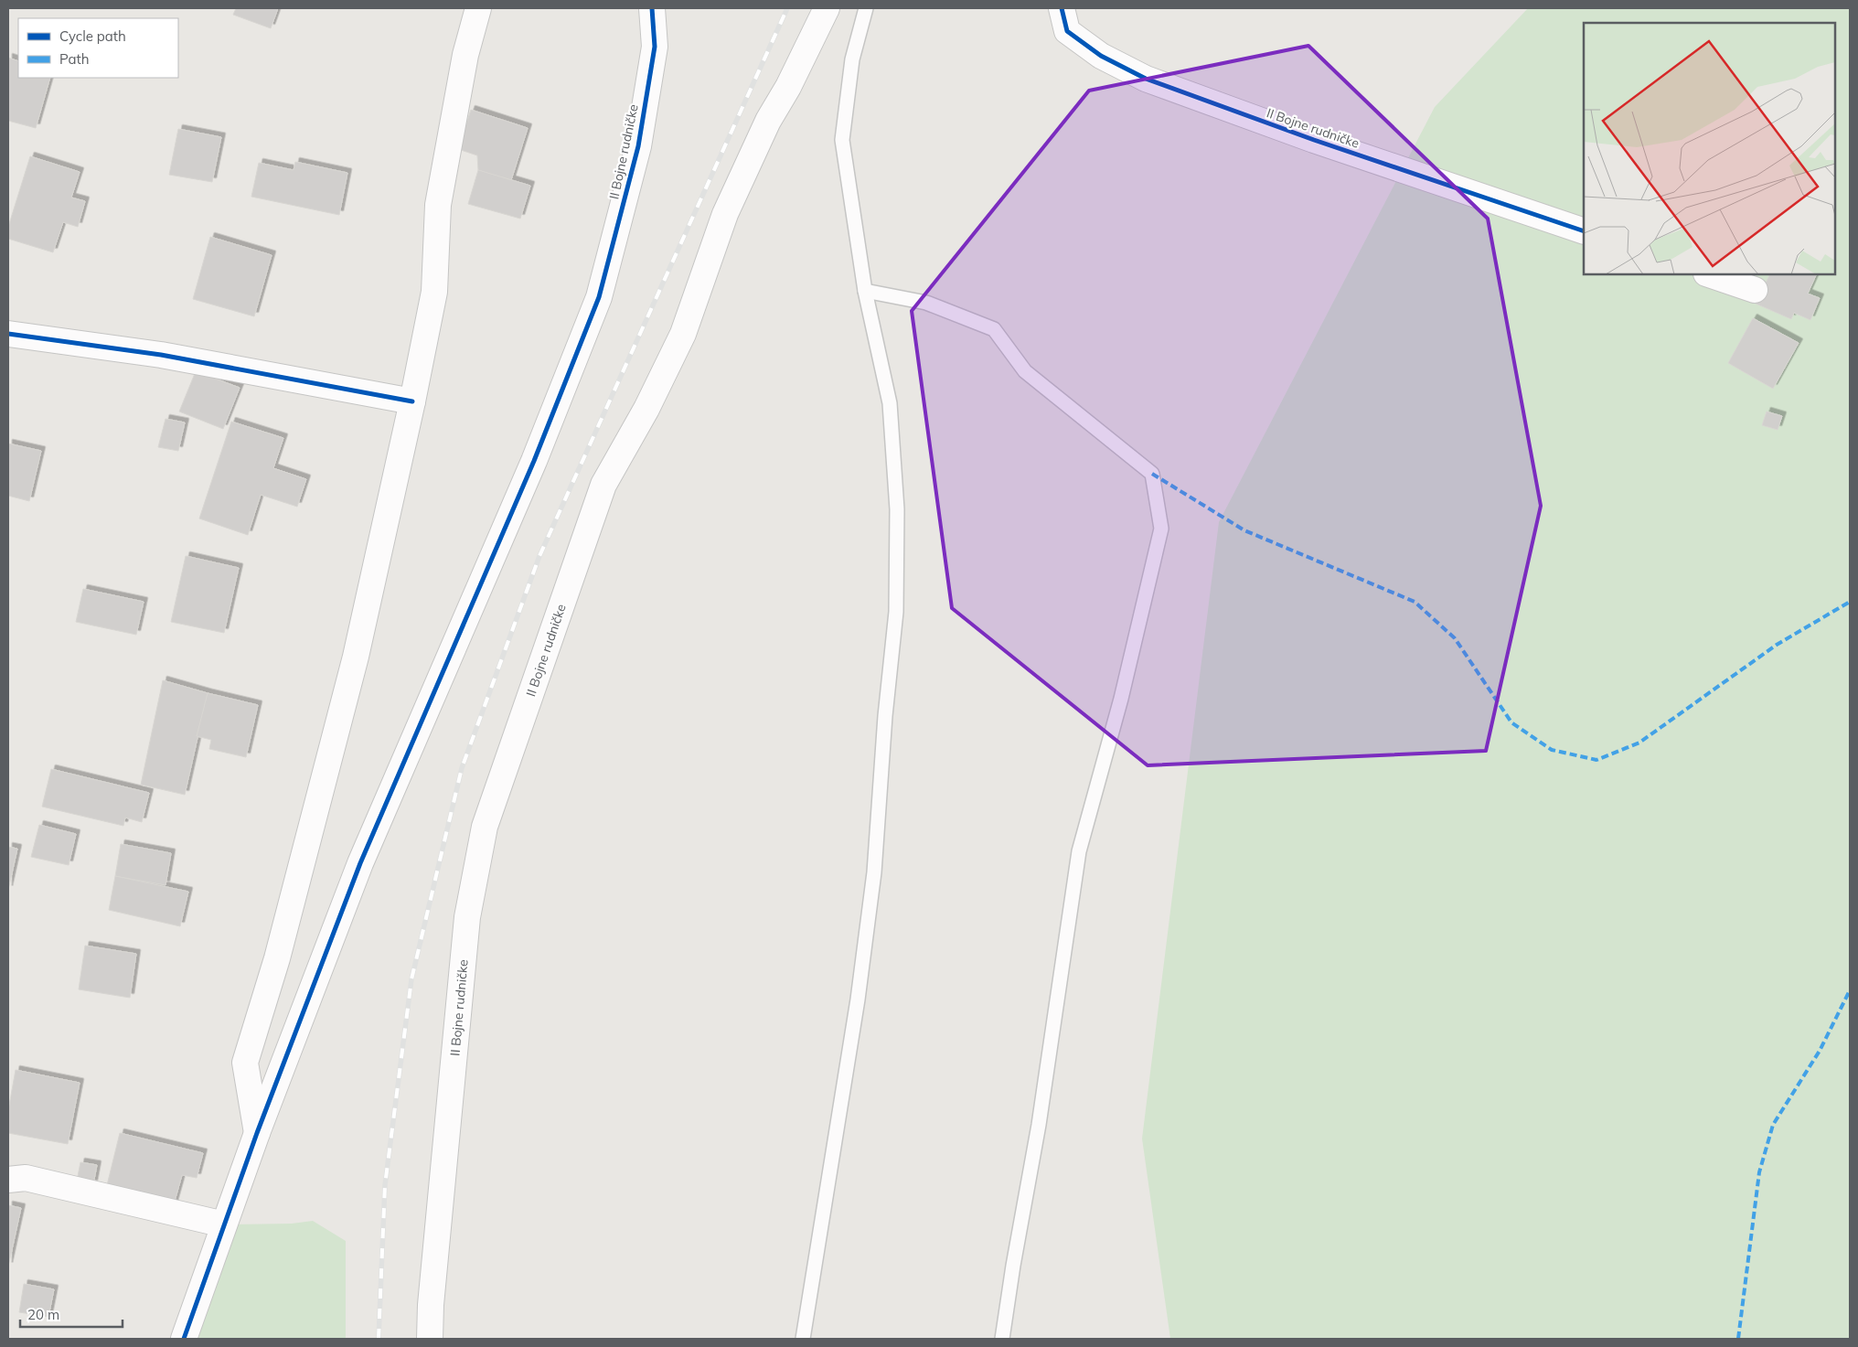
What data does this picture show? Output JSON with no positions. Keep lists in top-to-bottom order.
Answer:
{
  "streets": {
    "street": ["II Bojne rudničke"]
  },
  "legend": ["Cycle path", "Path"],
  "scale_bar": "20 m"
}
